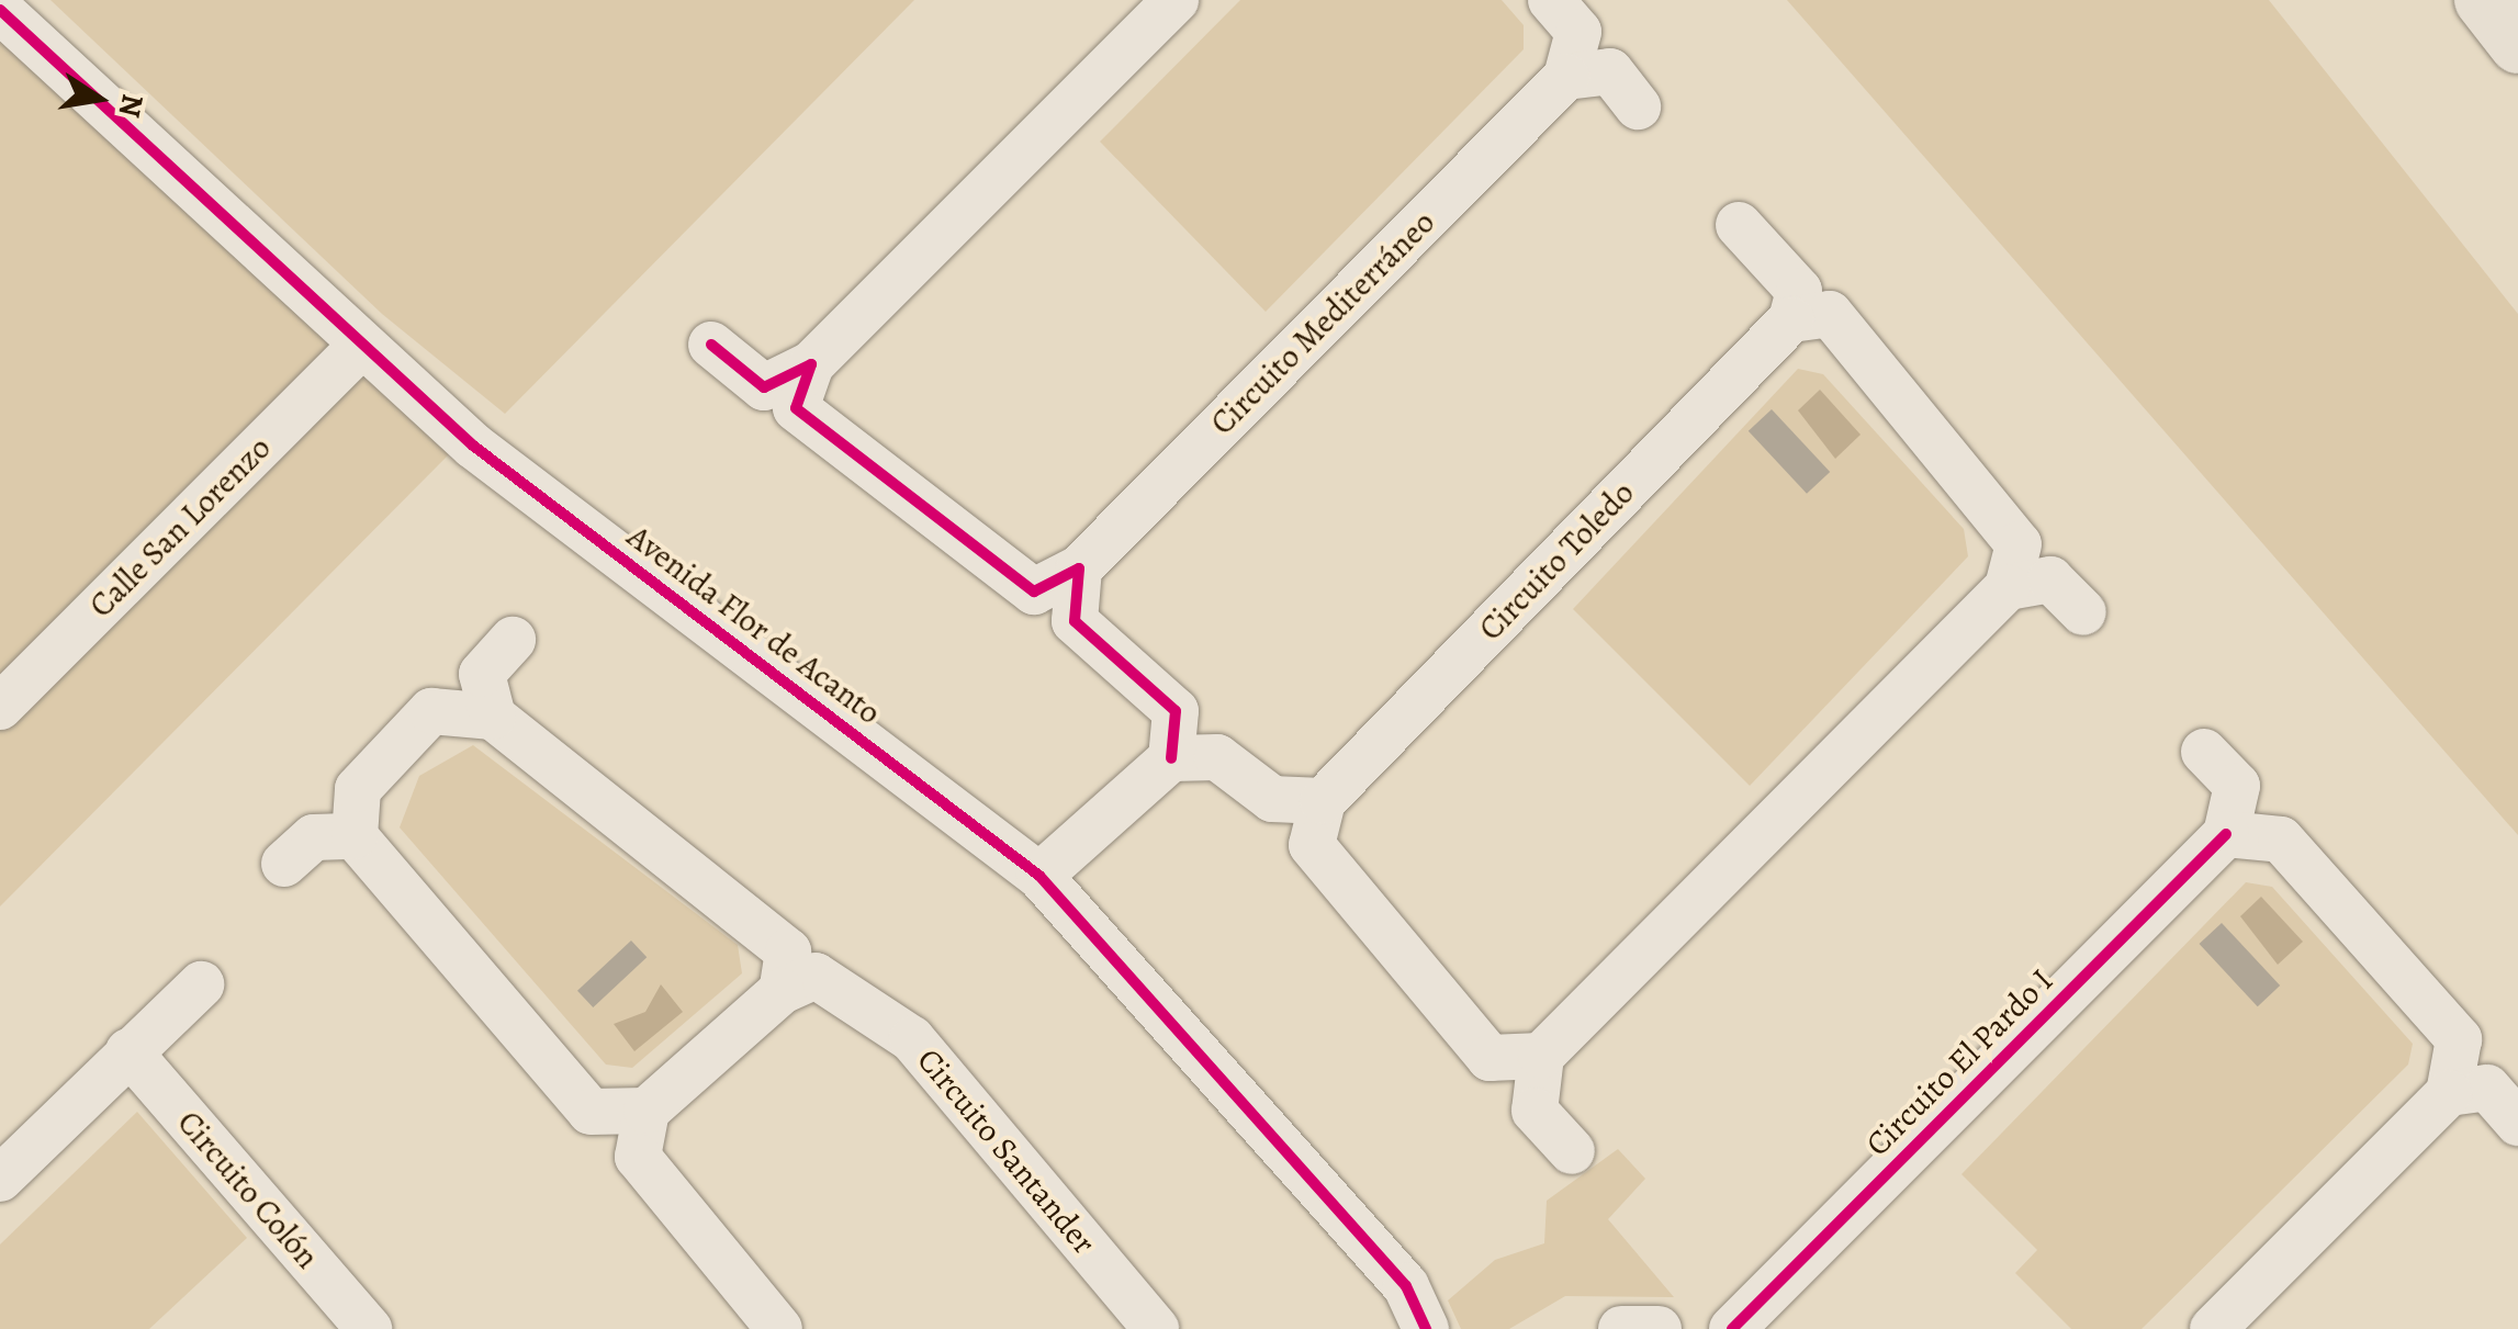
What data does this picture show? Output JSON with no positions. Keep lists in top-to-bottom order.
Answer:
{
  "streets": {
    "street": [
      "Circuito Mediterráneo",
      "Calle San Lorenzo",
      "Circuito Toledo",
      "Avenida Flor de Acanto",
      "Circuito El Pardo I",
      "Circuito Santander",
      "Circuito Colón"
    ]
  },
  "crossings": [
    ["Calle San Lorenzo", "Avenida Flor de Acanto"]
  ],
  "north": "right"
}
